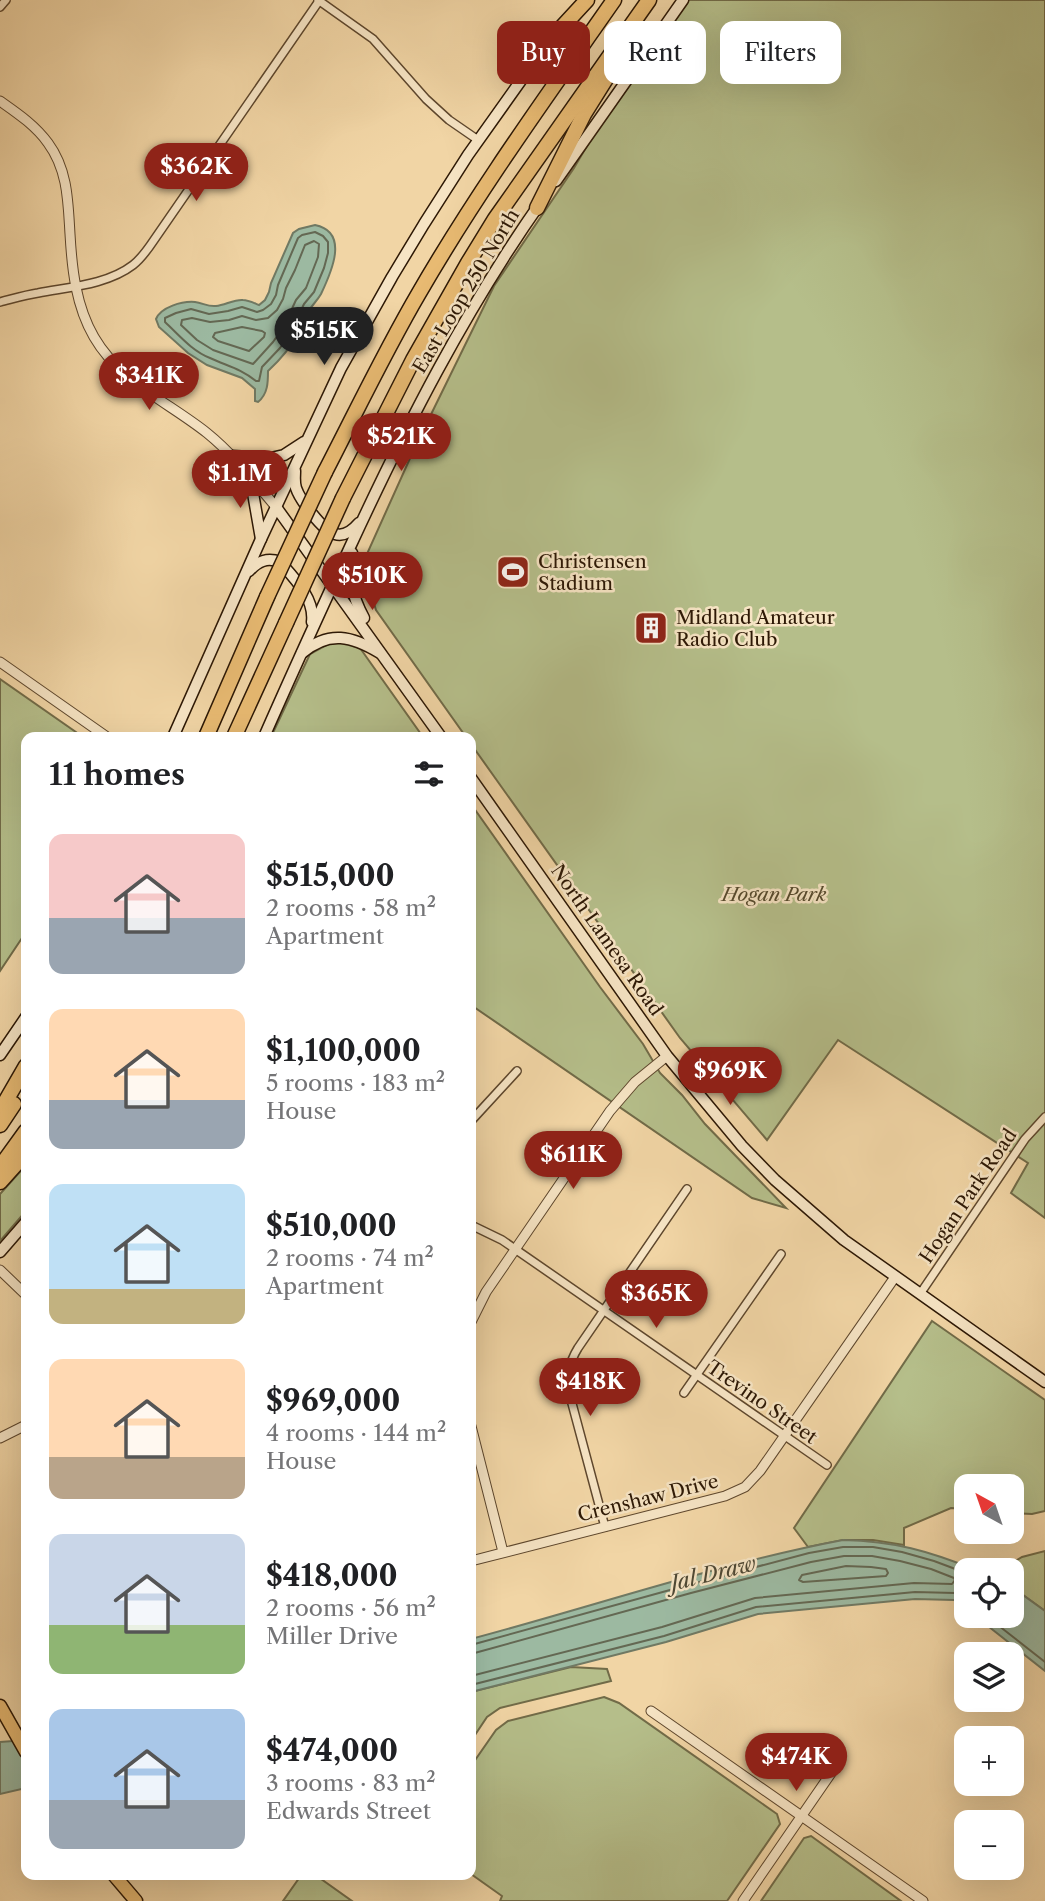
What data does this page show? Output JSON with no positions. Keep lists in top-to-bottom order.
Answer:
{
  "streets": {
    "main road": ["East Loop 250 North", "North Lamesa Road"],
    "street": ["Hogan Park Road", "Trevino Street", "Crenshaw Drive"]
  },
  "crossings": [
    ["North Lamesa Road", "Hogan Park Road"],
    ["North Lamesa Road", "Crenshaw Drive"],
    ["Trevino Street", "Crenshaw Drive"]
  ],
  "water": ["Jal Draw"],
  "parks": ["Hogan Park"],
  "places": {
    "sports": ["Christensen Stadium"],
    "building": ["Midland Amateur Radio Club"]
  },
  "north": "top left",
  "page": {
    "chip": ["Buy", "Rent", "Filters"],
    "price": [
      "$362K",
      "$515K",
      "$341K",
      "$521K",
      "$1.1M",
      "$510K",
      "$969K",
      "$611K",
      "$365K",
      "$418K",
      "$474K"
    ],
    "heading": "11 homes",
    "list": [
      {
        "name": "$515,000",
        "note": "2 rooms · 58 m² · Apartment"
      },
      {
        "name": "$1,100,000",
        "note": "5 rooms · 183 m² · House"
      },
      {
        "name": "$510,000",
        "note": "2 rooms · 74 m² · Apartment"
      },
      {
        "name": "$969,000",
        "note": "4 rooms · 144 m² · House"
      },
      {
        "name": "$418,000",
        "note": "2 rooms · 56 m² · Miller Drive"
      },
      {
        "name": "$474,000",
        "note": "3 rooms · 83 m² · Edwards Street"
      }
    ],
    "map_buttons": ["+", "−"]
  }
}
